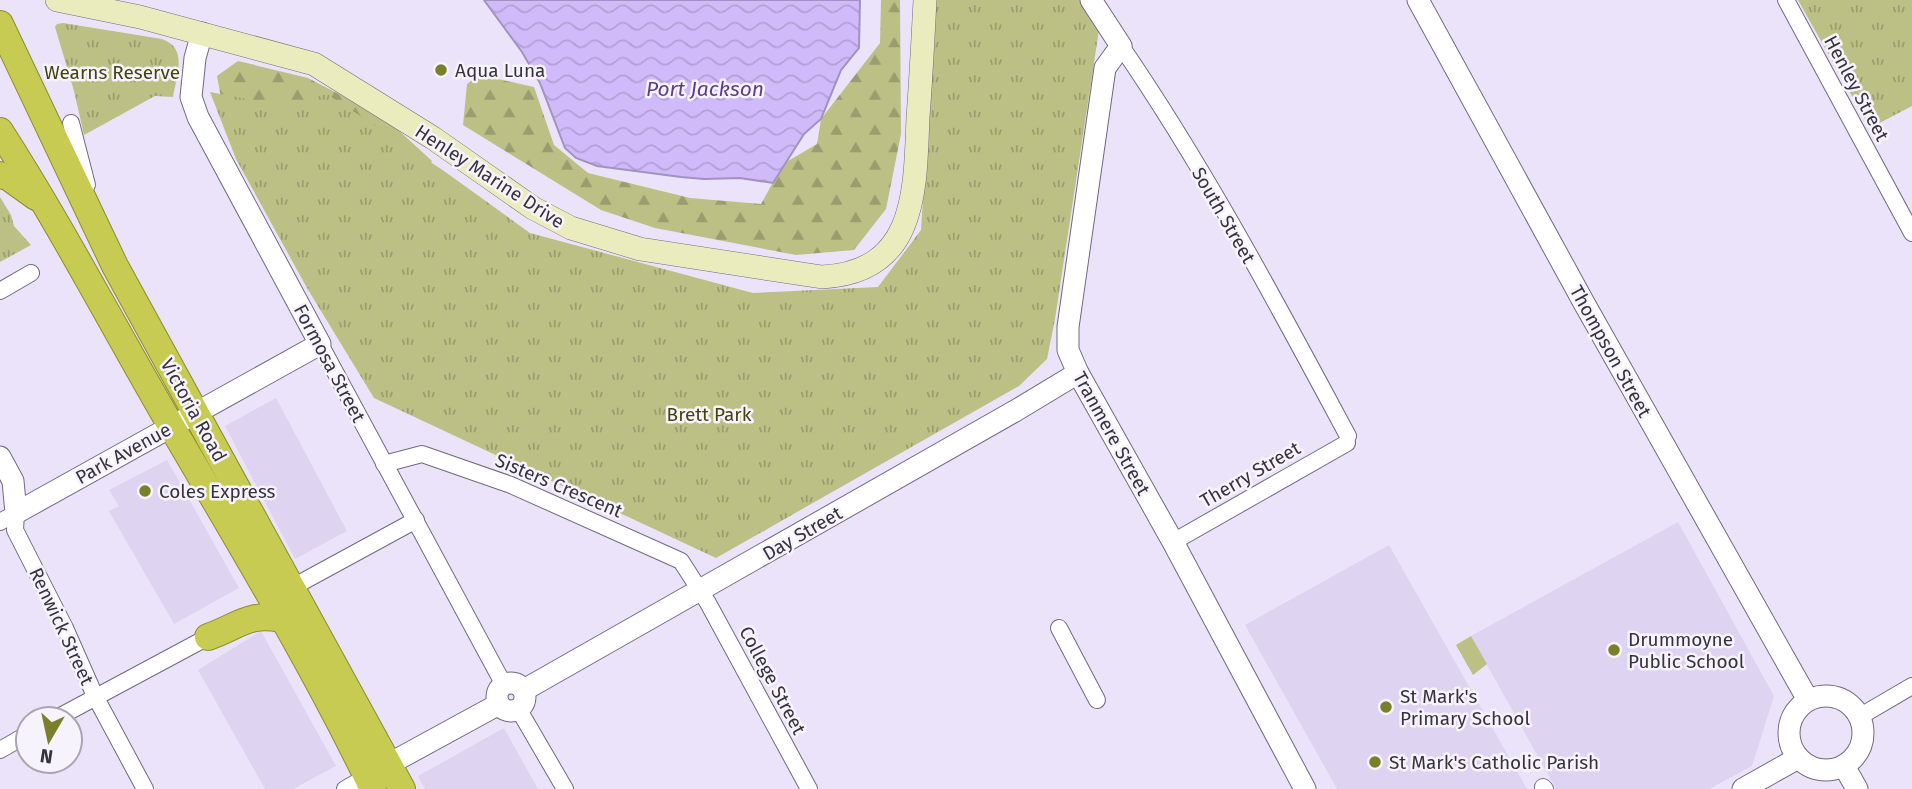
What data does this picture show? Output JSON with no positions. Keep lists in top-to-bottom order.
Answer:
{
  "streets": {
    "highway": ["Victoria Road"],
    "main road": ["Henley Marine Drive"],
    "street": [
      "Henley Street",
      "South Street",
      "Thompson Street",
      "Formosa Street",
      "Tranmere Street",
      "Park Avenue",
      "Therry Street",
      "Sisters Crescent",
      "Day Street",
      "Renwick Street",
      "College Street"
    ]
  },
  "crossings": [
    ["Henley Marine Drive", "Formosa Street"],
    ["South Street", "Tranmere Street"],
    ["South Street", "Therry Street"],
    ["Formosa Street", "Park Avenue"],
    ["Formosa Street", "Sisters Crescent"],
    ["Formosa Street", "Day Street"],
    ["Victoria Road", "Park Avenue"],
    ["Victoria Road", "Day Street"],
    ["Tranmere Street", "Therry Street"],
    ["Tranmere Street", "Day Street"],
    ["Park Avenue", "Renwick Street"],
    ["Sisters Crescent", "Day Street"],
    ["Sisters Crescent", "College Street"],
    ["Day Street", "College Street"]
  ],
  "water": ["Port Jackson"],
  "parks": ["Wearns Reserve", "Brett Park"],
  "places": [
    "Aqua Luna",
    "Coles Express",
    "Drummoyne Public School",
    "St Mark's Primary School",
    "St Mark's Catholic Parish"
  ],
  "north": "bottom"
}
